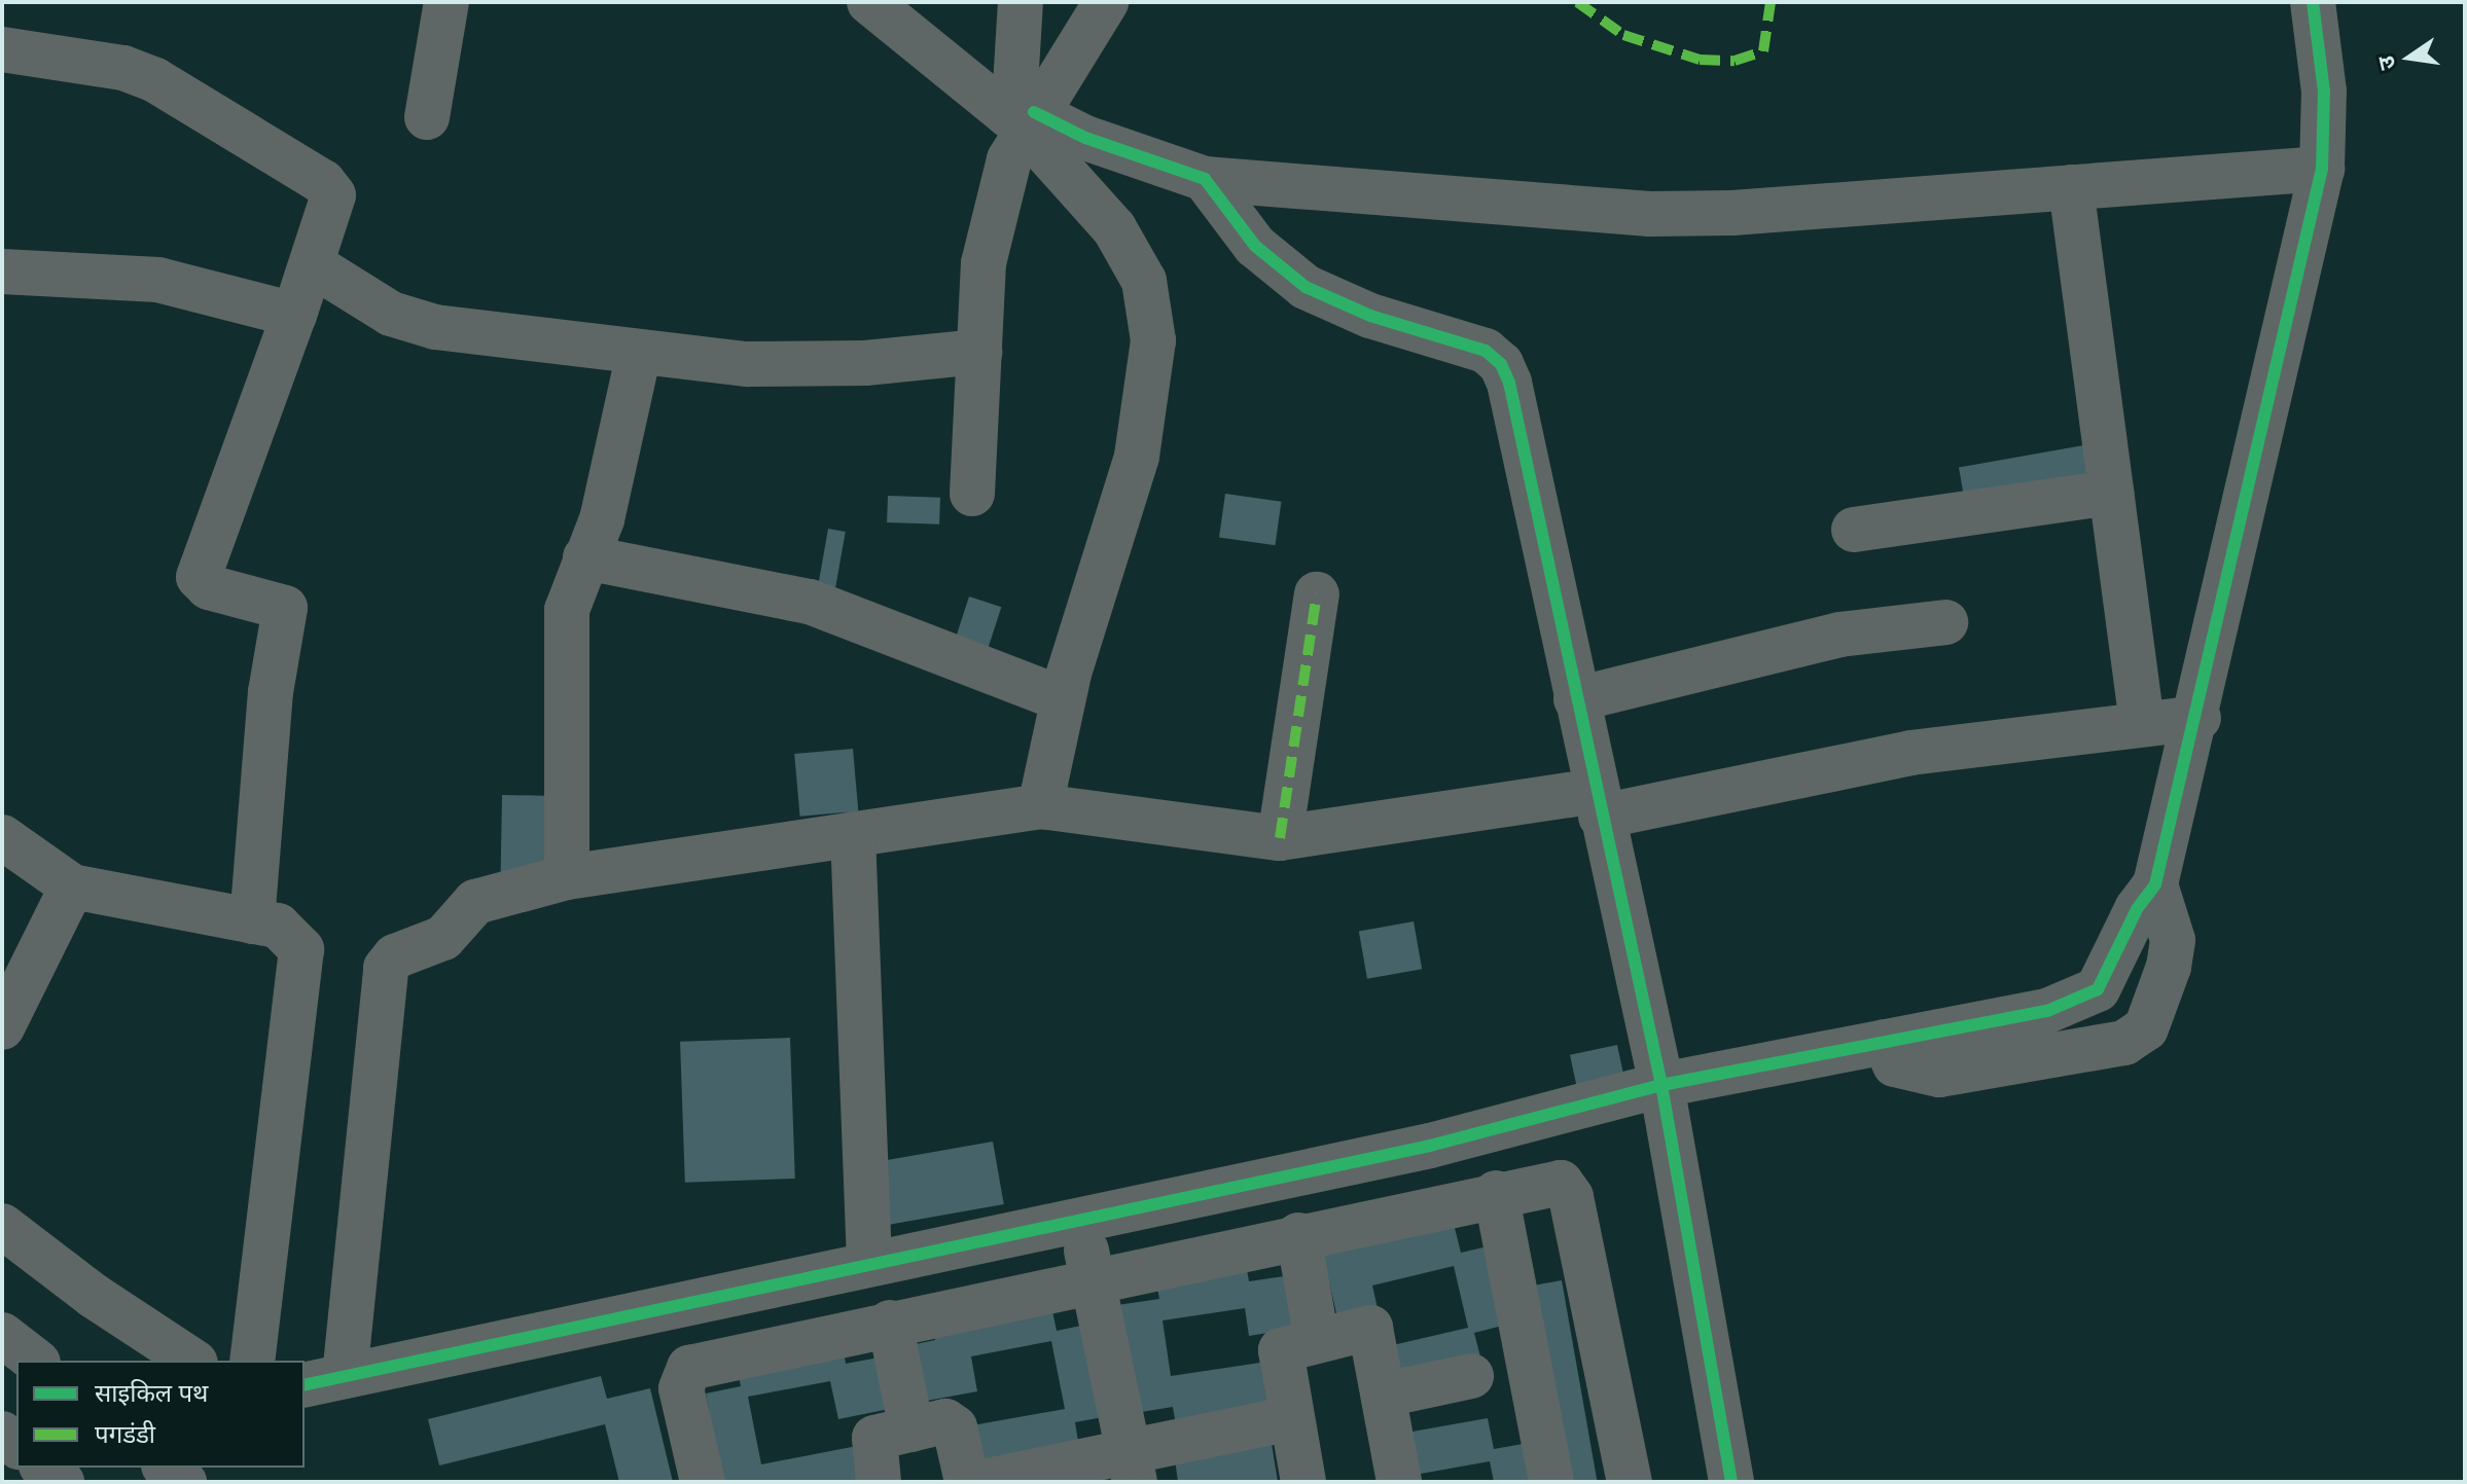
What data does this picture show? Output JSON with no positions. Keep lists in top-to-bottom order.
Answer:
{
  "legend": ["साइकिल पथ", "पगडंडी"],
  "north": "left"
}
